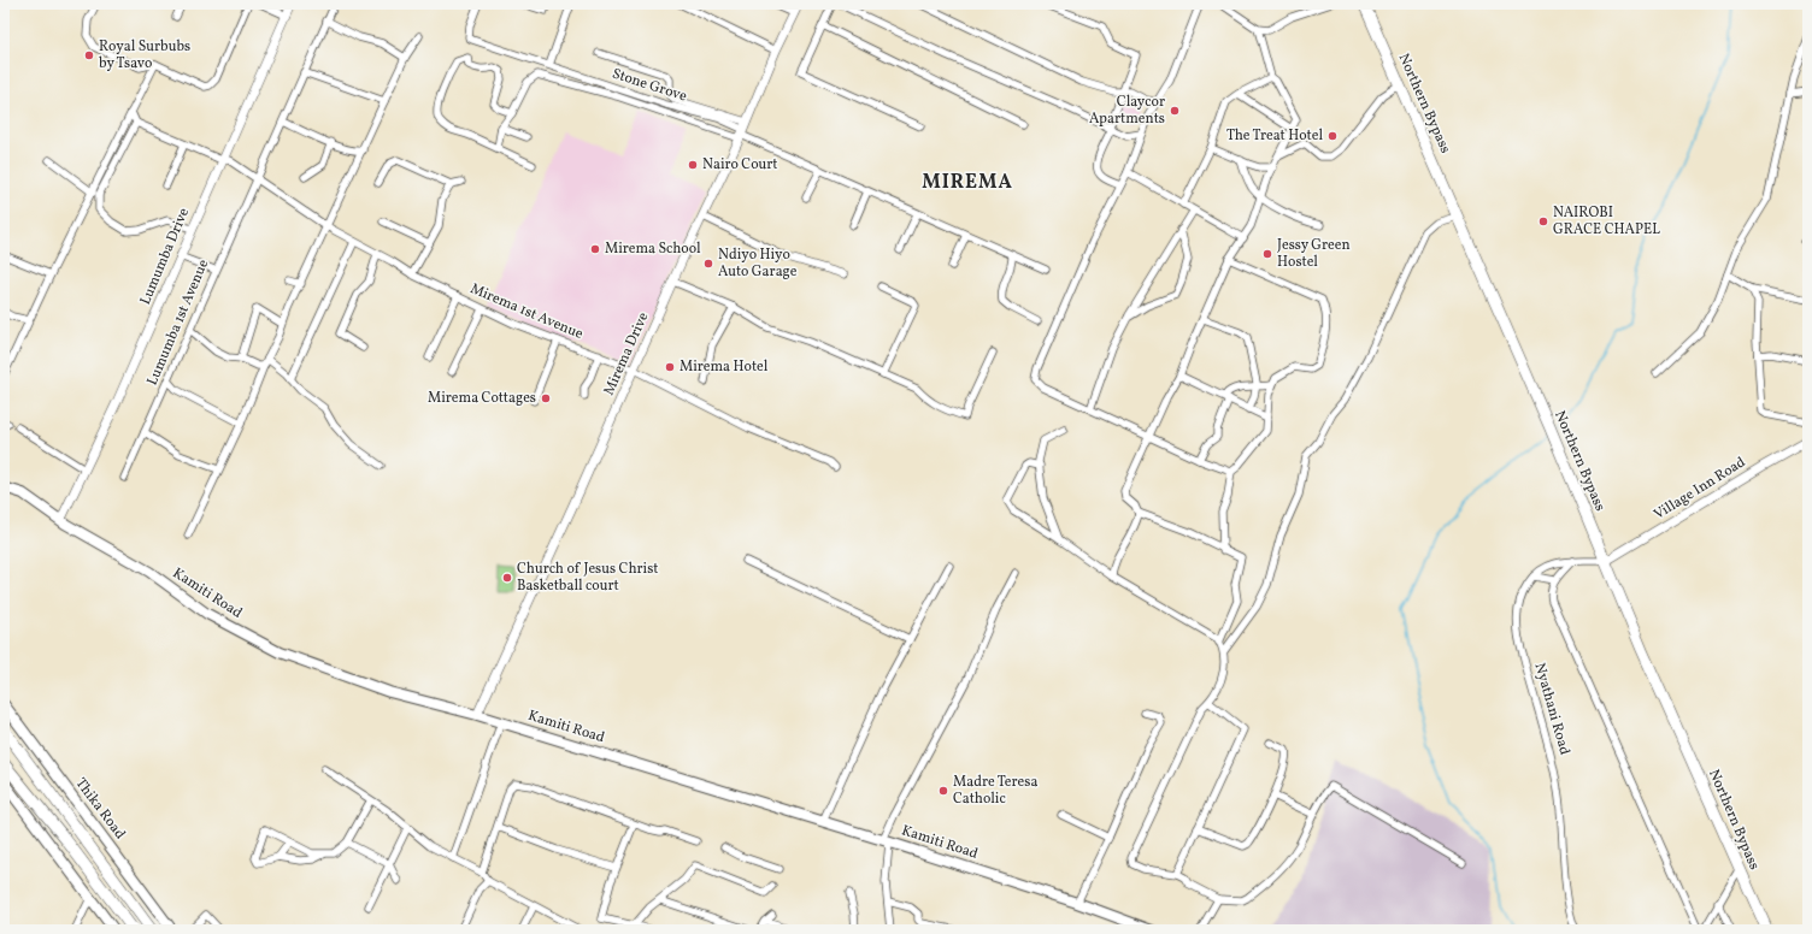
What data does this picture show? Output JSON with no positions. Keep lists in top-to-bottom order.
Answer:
{
  "streets": {
    "main road": ["Northern Bypass", "Kamiti Road", "Thika Road"],
    "street": [
      "Stone Grove",
      "Lumumba Drive",
      "Mirema 1st Avenue",
      "Lumumba 1st Avenue",
      "Mirema Drive",
      "Village Inn Road",
      "Nyathani Road"
    ]
  },
  "crossings": [
    ["Stone Grove", "Mirema Drive"],
    ["Northern Bypass", "Village Inn Road"],
    ["Northern Bypass", "Nyathani Road"],
    ["Lumumba Drive", "Mirema 1st Avenue"],
    ["Lumumba Drive", "Kamiti Road"],
    ["Mirema 1st Avenue", "Lumumba 1st Avenue"],
    ["Mirema 1st Avenue", "Mirema Drive"],
    ["Mirema Drive", "Kamiti Road"],
    ["Village Inn Road", "Nyathani Road"]
  ],
  "districts": ["MIREMA"],
  "places": [
    "Royal Surbubs by Tsavo",
    "Claycor Apartments",
    "The Treat Hotel",
    "Nairo Court",
    "NAIROBI GRACE CHAPEL",
    "Mirema School",
    "Jessy Green Hostel",
    "Ndiyo Hiyo Auto Garage",
    "Mirema Hotel",
    "Mirema Cottages",
    "Church of Jesus Christ Basketball court",
    "Madre Teresa Catholic"
  ]
}
